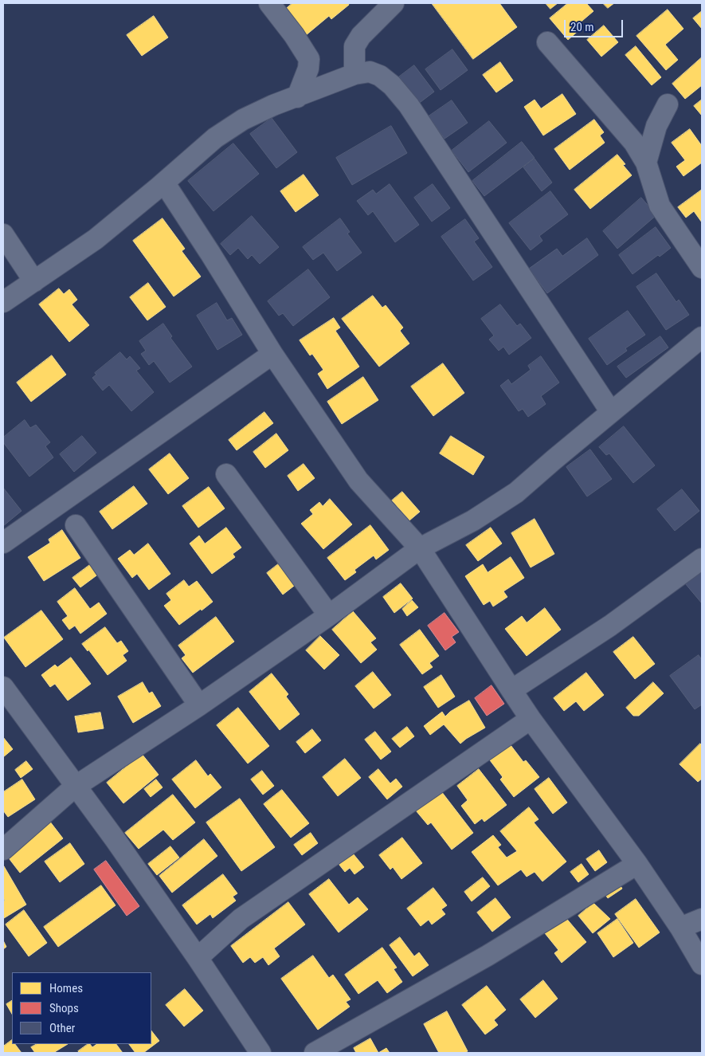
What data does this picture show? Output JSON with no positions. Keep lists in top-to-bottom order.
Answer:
{
  "legend": ["Homes", "Shops", "Other"],
  "scale_bar": "20 m"
}
